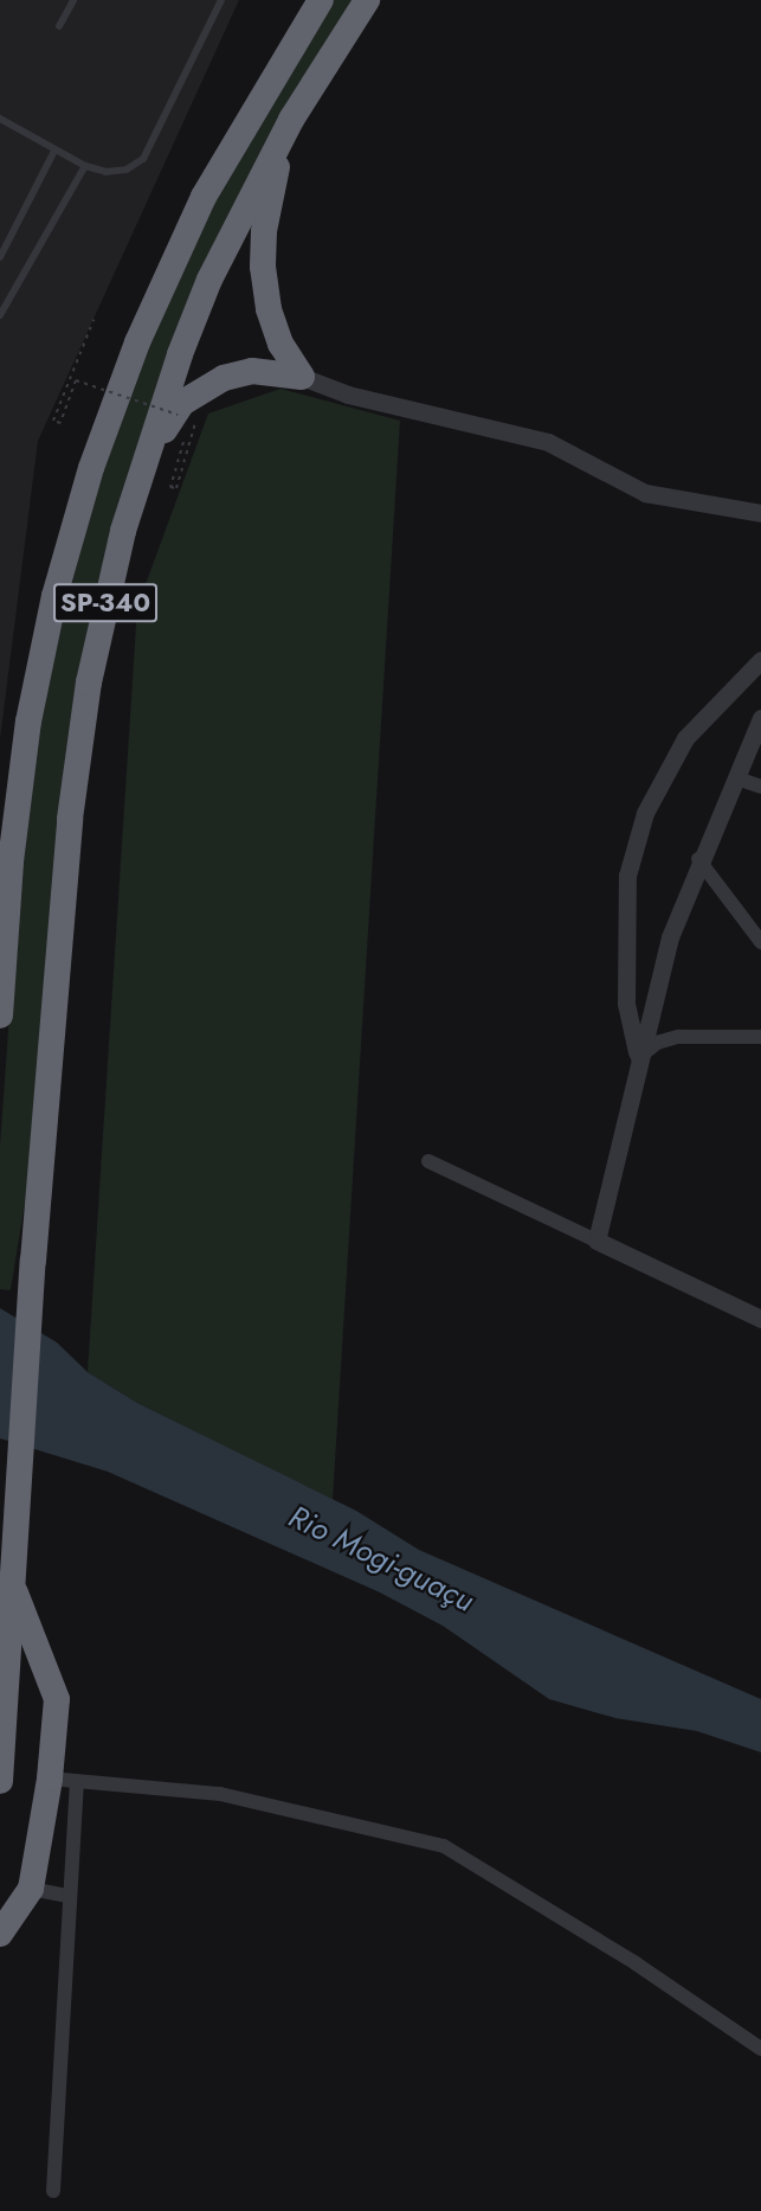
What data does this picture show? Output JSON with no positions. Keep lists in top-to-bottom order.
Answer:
{
  "streets": {
    "highway": ["SP-340"]
  },
  "water": ["Rio Mogi-guaçu"]
}
